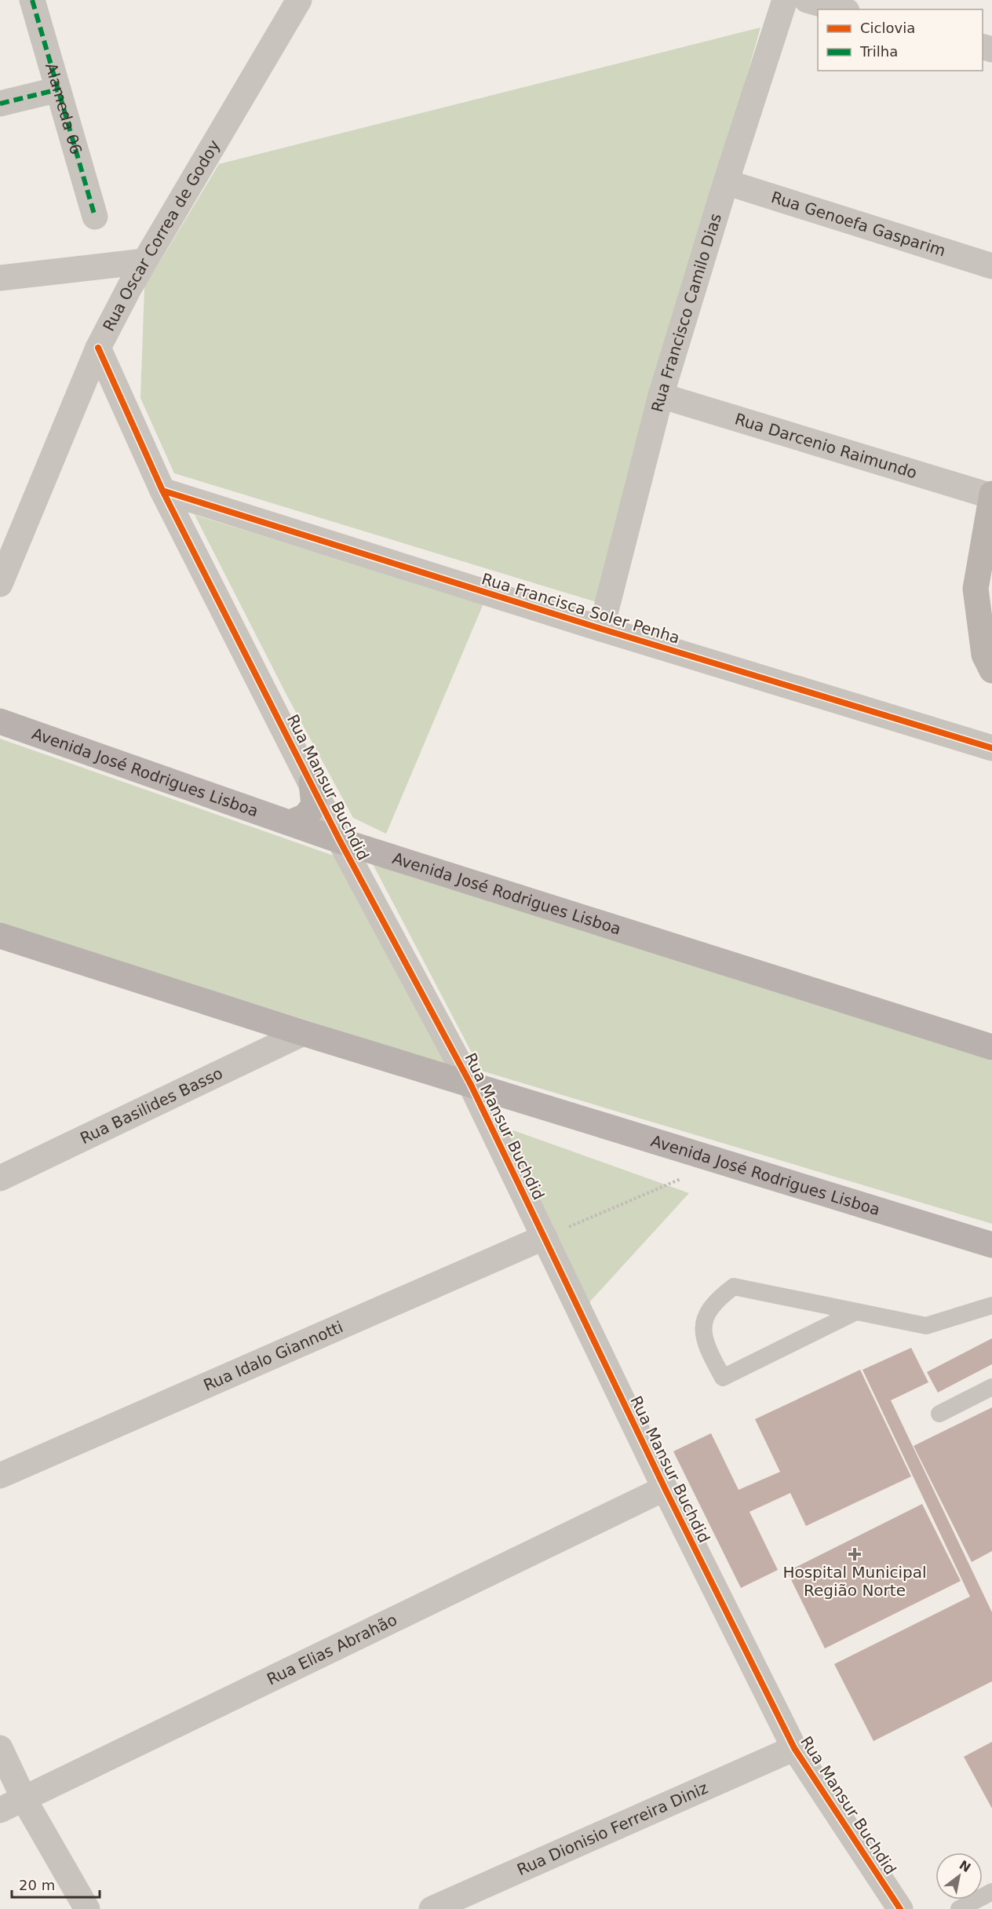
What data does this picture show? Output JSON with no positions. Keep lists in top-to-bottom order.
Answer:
{
  "streets": {
    "main road": ["Avenida José Rodrigues Lisboa"],
    "street": [
      "Alameda 06",
      "Rua Genoefa Gasparim",
      "Rua Oscar Correa de Godoy",
      "Rua Francisco Camilo Dias",
      "Rua Darcenio Raimundo",
      "Rua Francisca Soler Penha",
      "Rua Mansur Buchdid",
      "Rua Basilides Basso",
      "Rua Idalo Giannotti",
      "Rua Elias Abrahão",
      "Rua Dionisio Ferreira Diniz"
    ]
  },
  "crossings": [
    ["Rua Genoefa Gasparim", "Rua Francisco Camilo Dias"],
    ["Rua Oscar Correa de Godoy", "Rua Mansur Buchdid"],
    ["Rua Francisco Camilo Dias", "Rua Darcenio Raimundo"],
    ["Rua Francisco Camilo Dias", "Rua Francisca Soler Penha"],
    ["Rua Francisca Soler Penha", "Rua Mansur Buchdid"],
    ["Avenida José Rodrigues Lisboa", "Rua Mansur Buchdid"],
    ["Avenida José Rodrigues Lisboa", "Rua Basilides Basso"],
    ["Rua Mansur Buchdid", "Rua Idalo Giannotti"],
    ["Rua Mansur Buchdid", "Rua Elias Abrahão"],
    ["Rua Mansur Buchdid", "Rua Dionisio Ferreira Diniz"]
  ],
  "places": {
    "health": ["Hospital Municipal Região Norte"]
  },
  "legend": ["Ciclovia", "Trilha"],
  "scale_bar": "20 m",
  "north": "top right"
}
